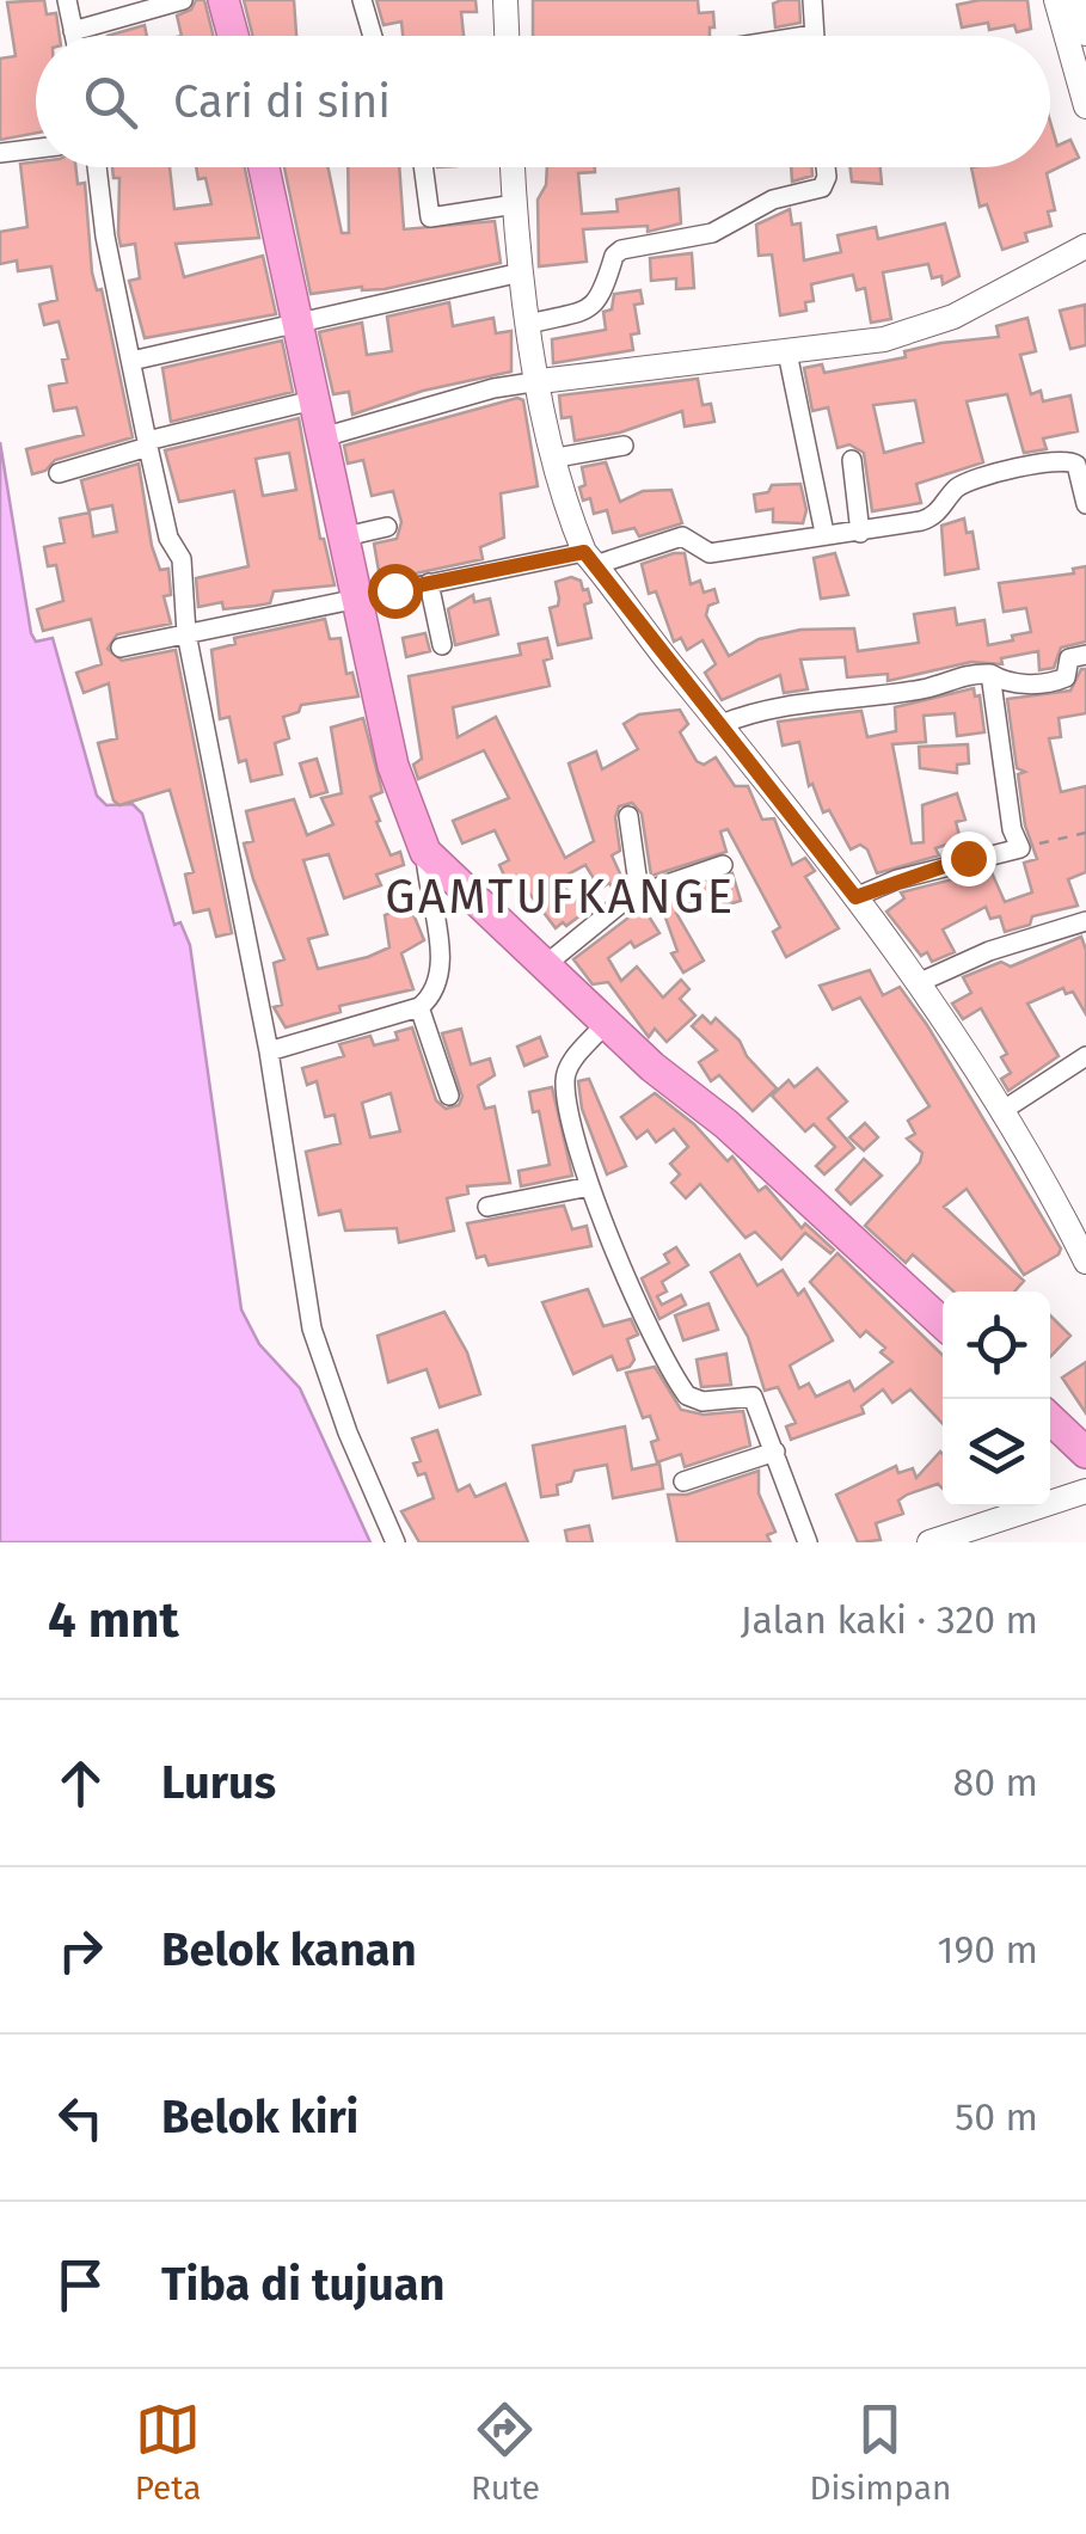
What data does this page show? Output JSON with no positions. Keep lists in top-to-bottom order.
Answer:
{
  "districts": ["GAMTUFKANGE"],
  "page": {
    "search": "Cari di sini",
    "heading": ["4 mnt", "Jalan kaki · 320 m"],
    "list": [
      ["Lurus", "80 m"],
      ["Belok kanan", "190 m"],
      ["Belok kiri", "50 m"],
      "Tiba di tujuan"
    ],
    "nav": ["Peta", "Rute", "Disimpan"]
  }
}
